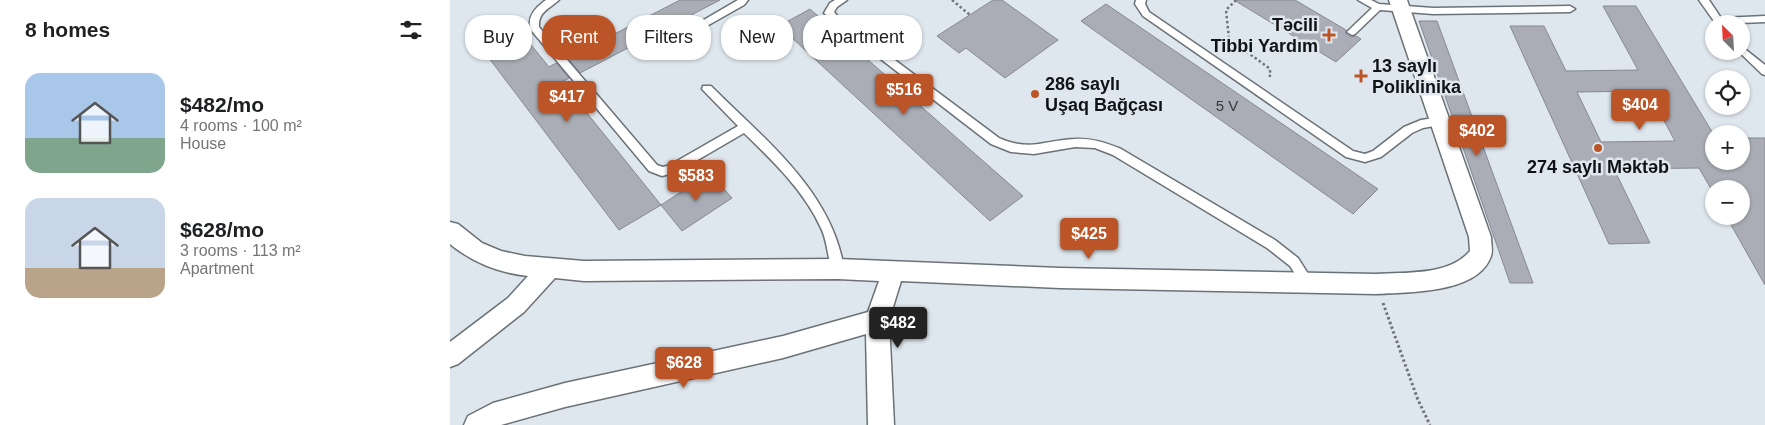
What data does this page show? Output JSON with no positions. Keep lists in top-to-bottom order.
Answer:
{
  "places": {
    "health": ["Təcili Tibbi Yardım", "13 saylı Poliklinika"],
    "other": ["286 saylı Uşaq Bağçası", "274 saylı Məktəb"]
  },
  "house_numbers": ["5 V"],
  "north": "top left",
  "page": {
    "heading": "8 homes",
    "map_buttons": ["+", "−"],
    "chip": [
      "Buy",
      "Rent",
      "Filters",
      "New",
      "Apartment"
    ],
    "list": [
      {
        "name": "$482/mo",
        "note": "4 rooms · 100 m² · House"
      },
      {
        "name": "$628/mo",
        "note": "3 rooms · 113 m² · Apartment"
      }
    ],
    "price": [
      "$516",
      "$417",
      "$404",
      "$402",
      "$583",
      "$425",
      "$482",
      "$628"
    ]
  }
}
